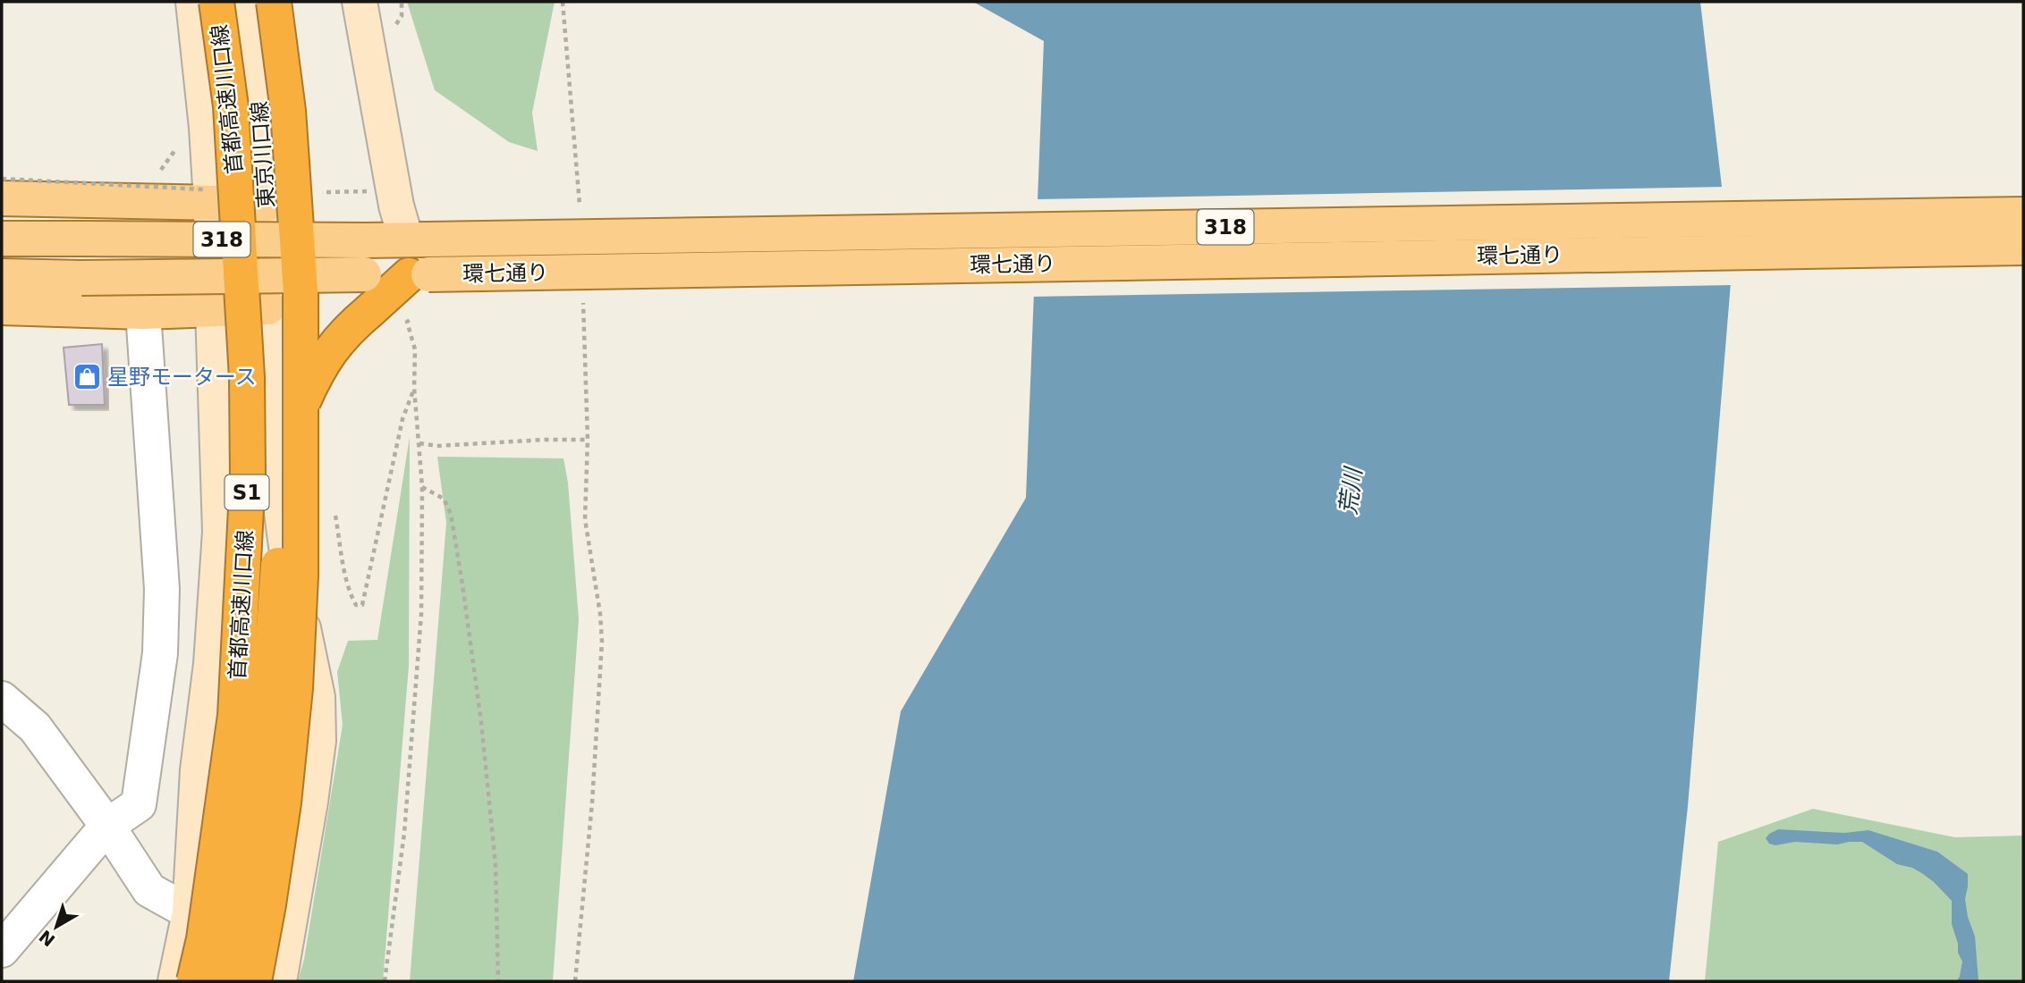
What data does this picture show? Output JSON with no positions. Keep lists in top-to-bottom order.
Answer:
{
  "streets": {
    "highway": ["首都高速川口線", "S1"],
    "main road": ["318", "環七通り"],
    "street": ["東京川口線"]
  },
  "crossings": [
    ["東京川口線", "318"]
  ],
  "water": ["荒川"],
  "places": {
    "shop": ["星野モータース"]
  },
  "north": "bottom left"
}
